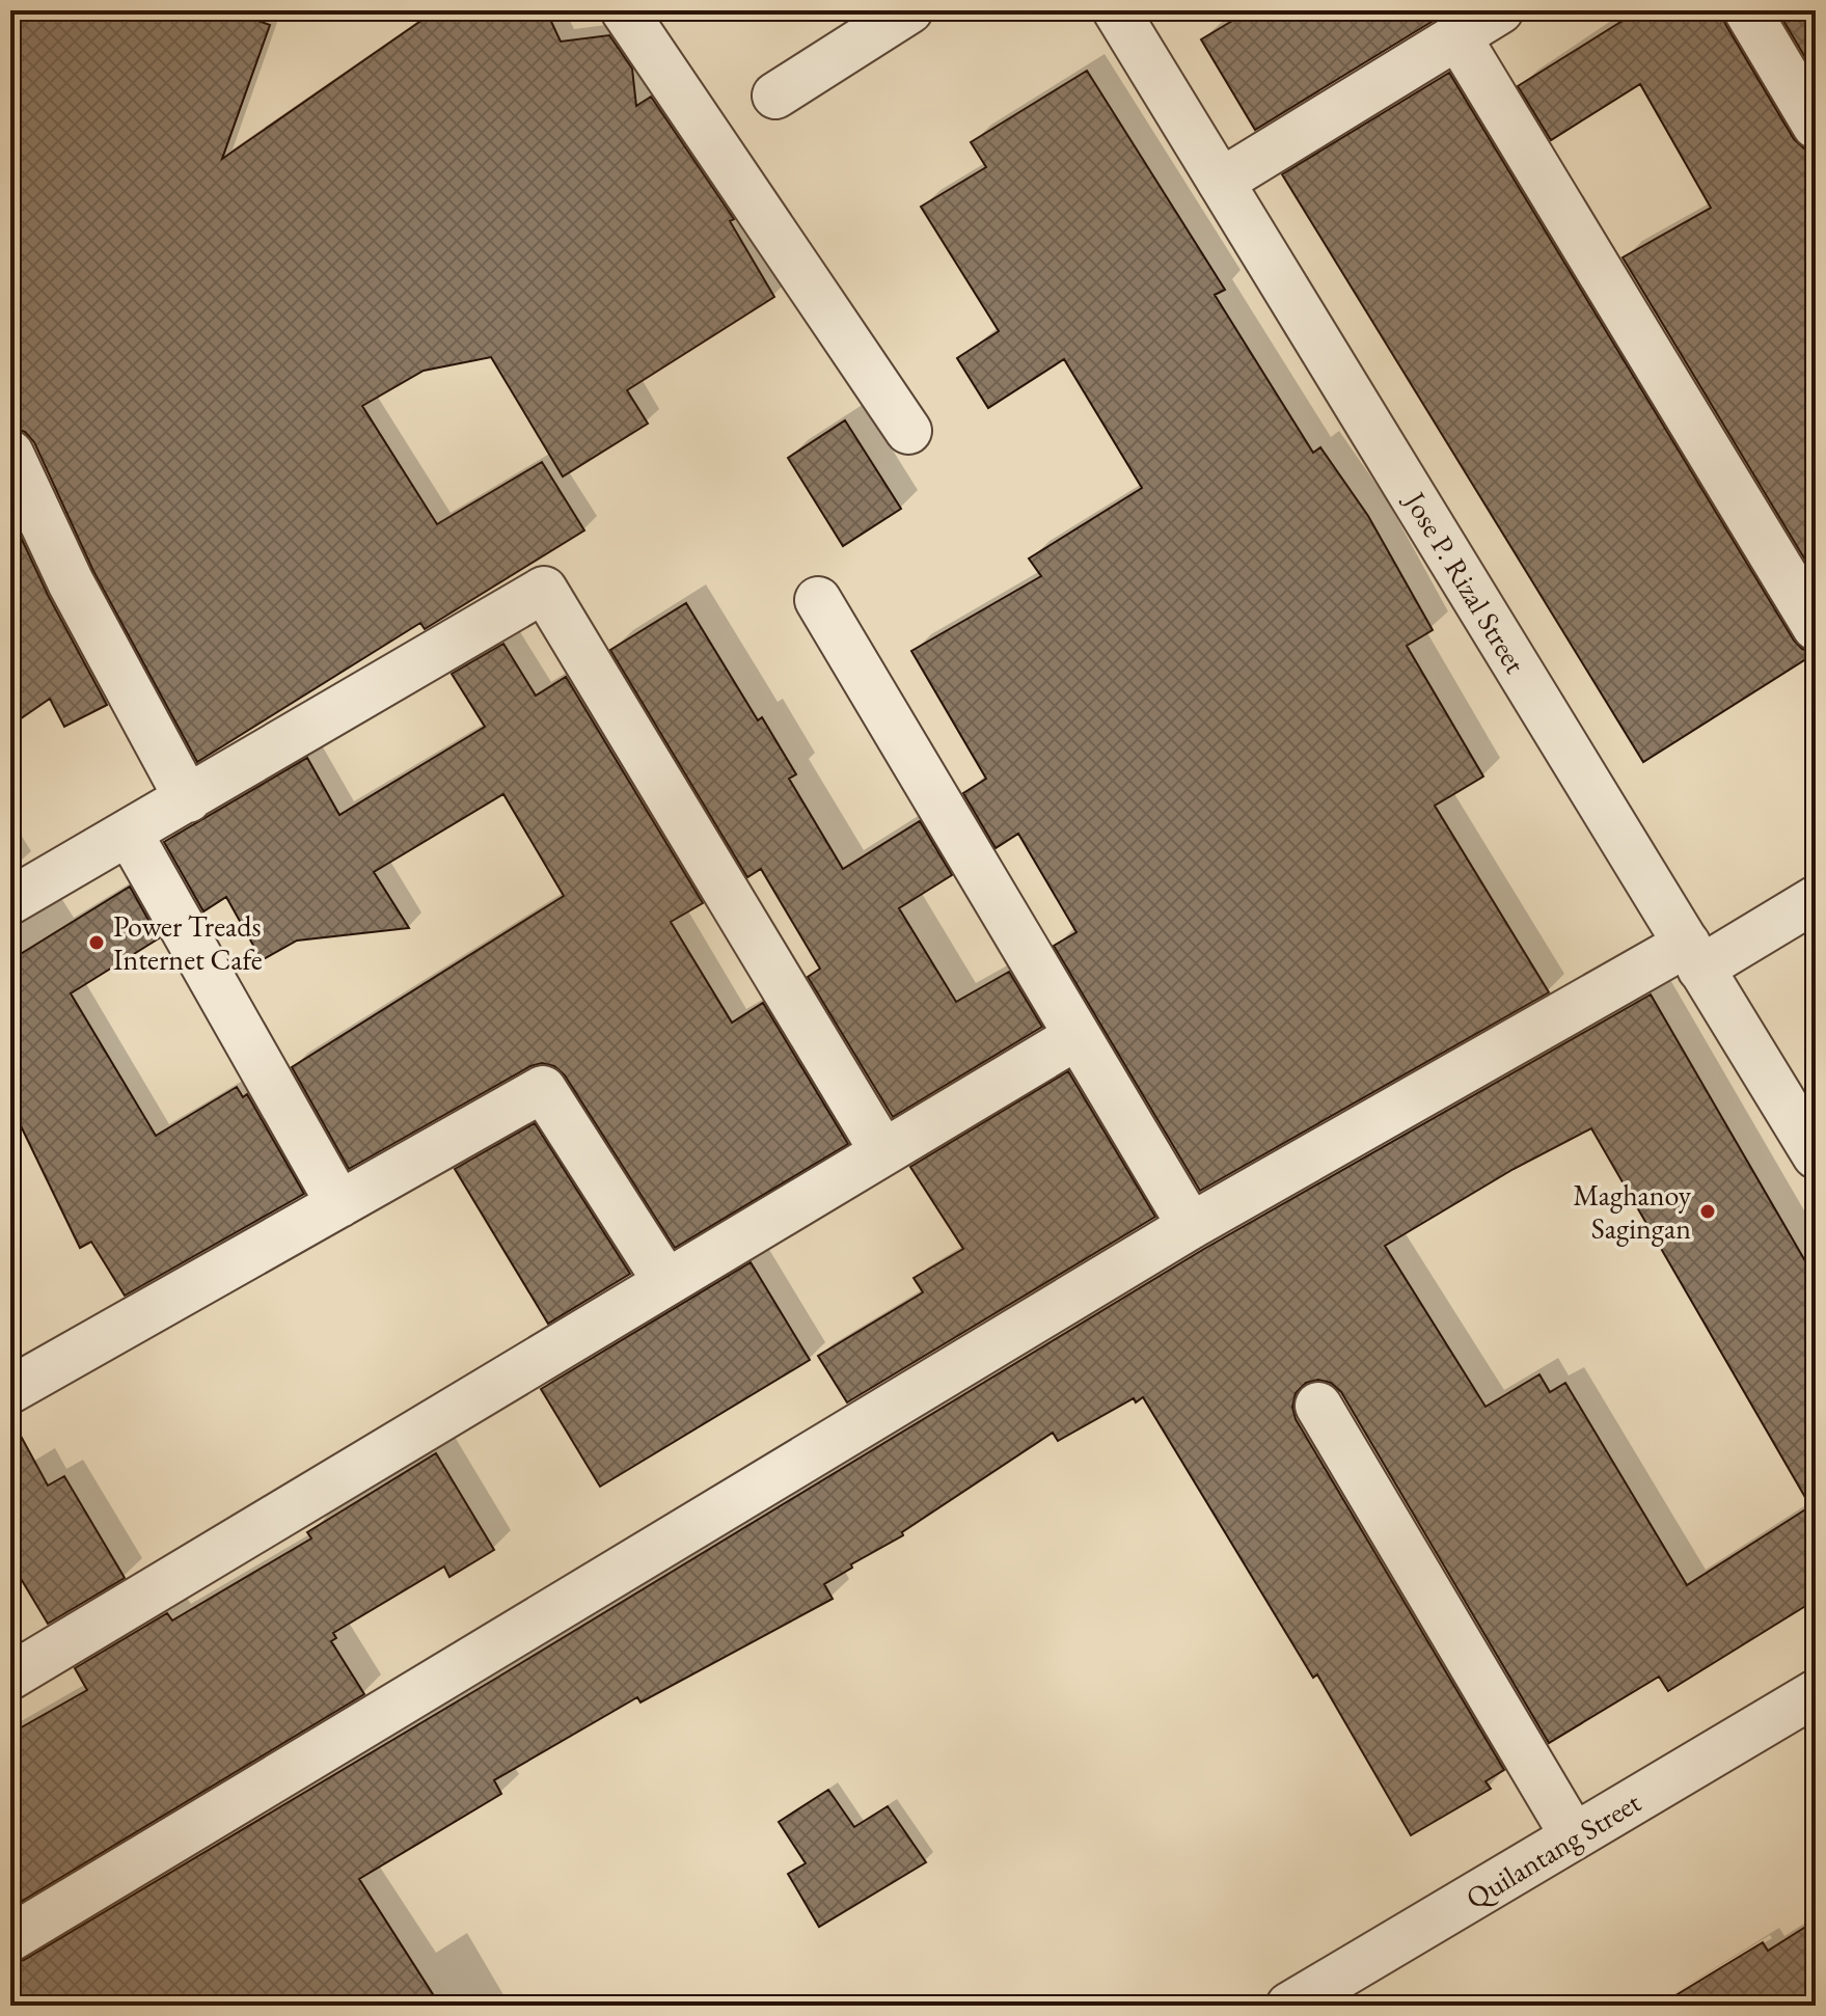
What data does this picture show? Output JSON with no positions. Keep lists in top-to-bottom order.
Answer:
{
  "streets": {
    "street": ["Jose P. Rizal Street", "Quilantang Street"]
  },
  "places": ["Power Treads Internet Cafe", "Maghanoy Sagingan"]
}
